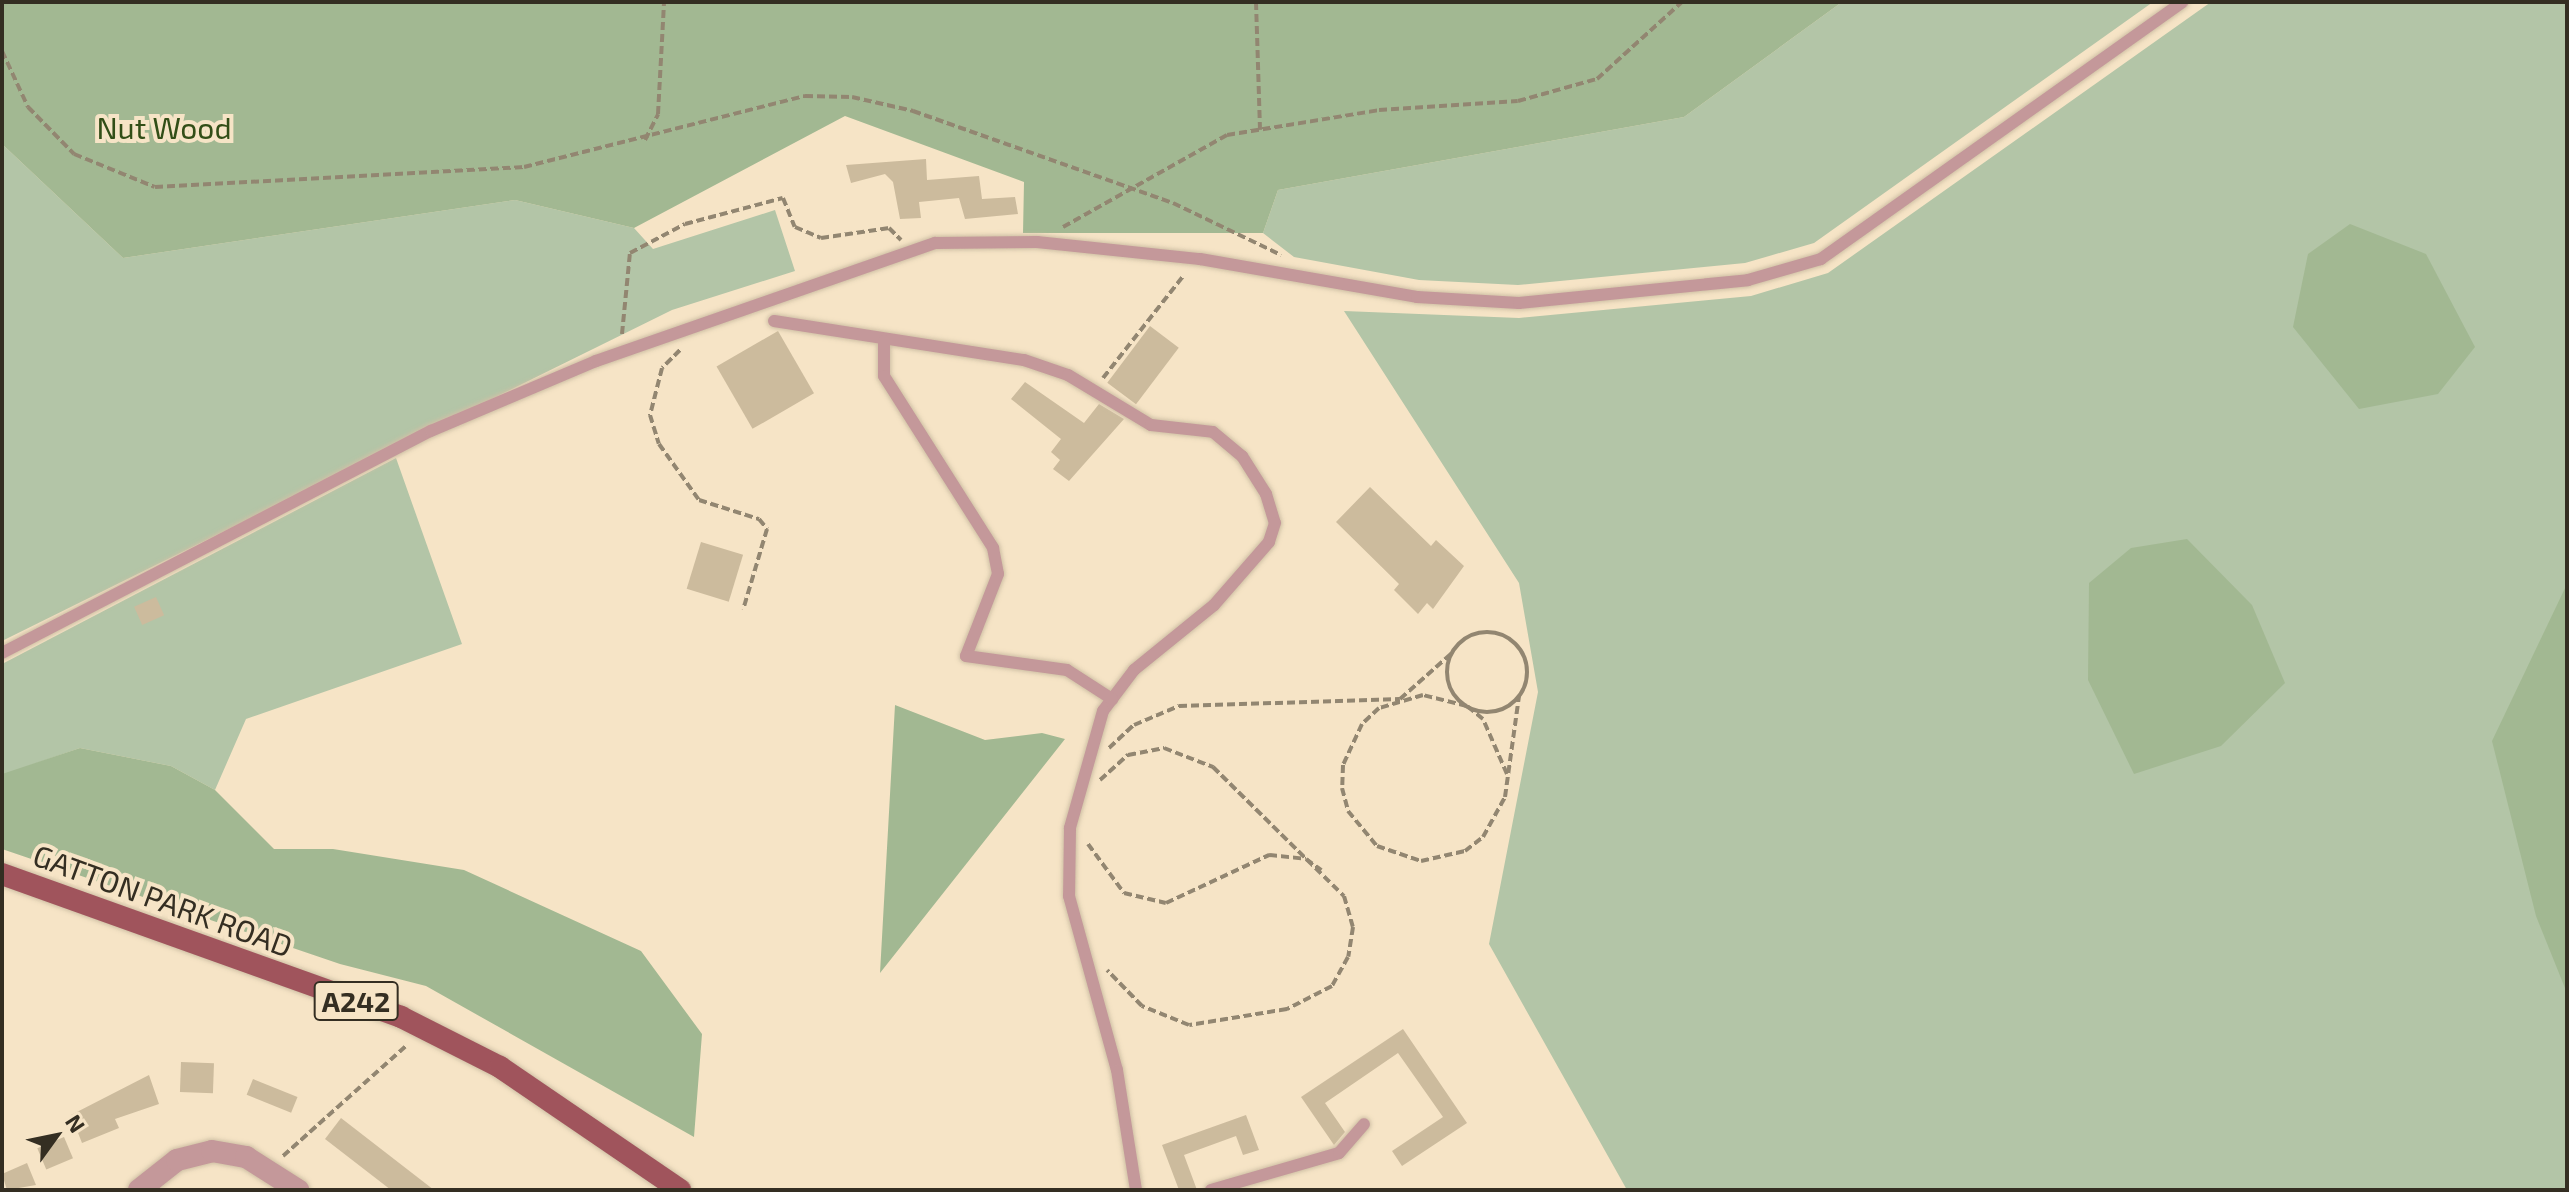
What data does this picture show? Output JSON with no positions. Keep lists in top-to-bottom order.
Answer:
{
  "streets": {
    "main road": ["GATTON PARK ROAD", "A242"]
  },
  "parks": ["Nut Wood"],
  "north": "top right"
}
